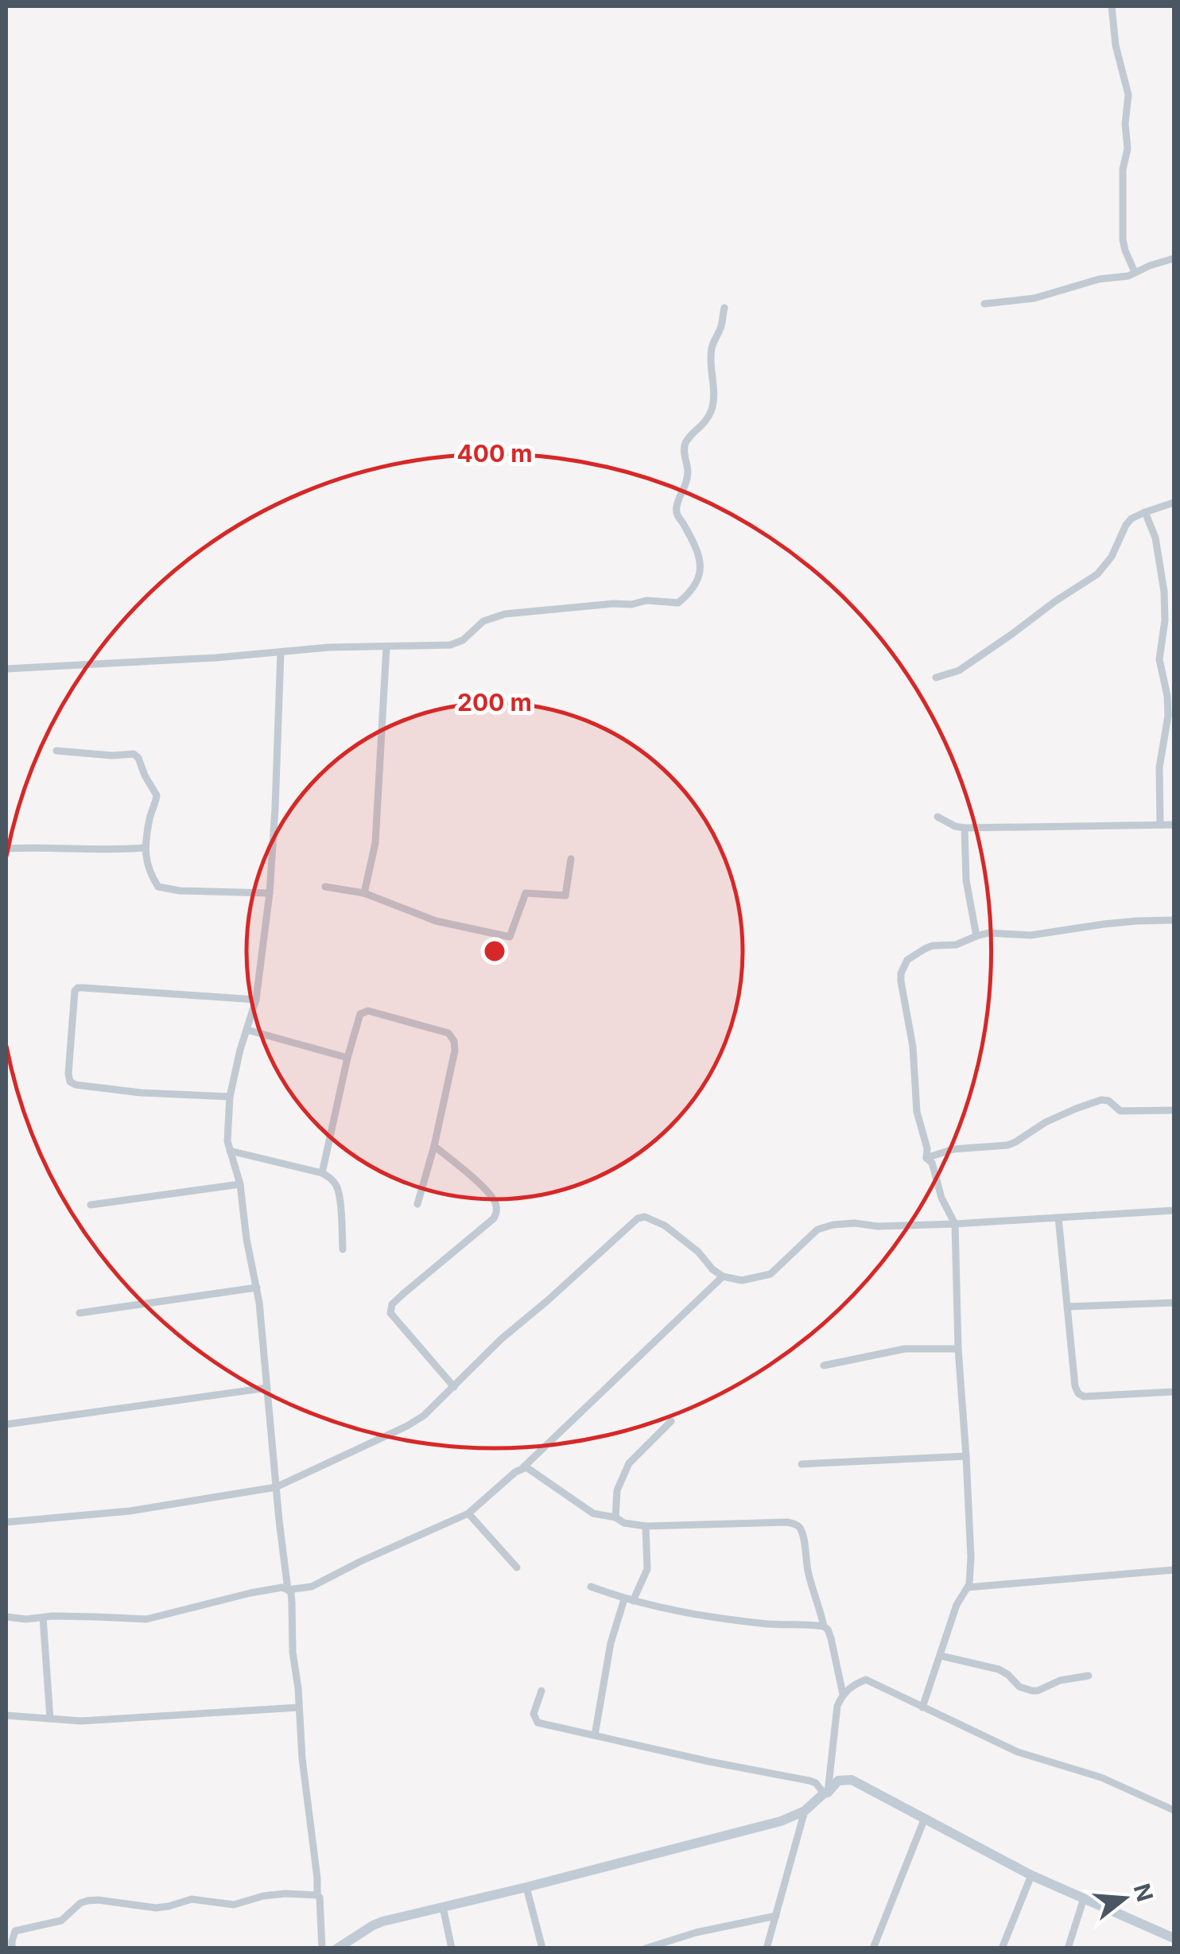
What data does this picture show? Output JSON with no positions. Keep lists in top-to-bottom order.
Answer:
{
  "north": "right",
  "rings": ["400 m", "200 m"]
}
